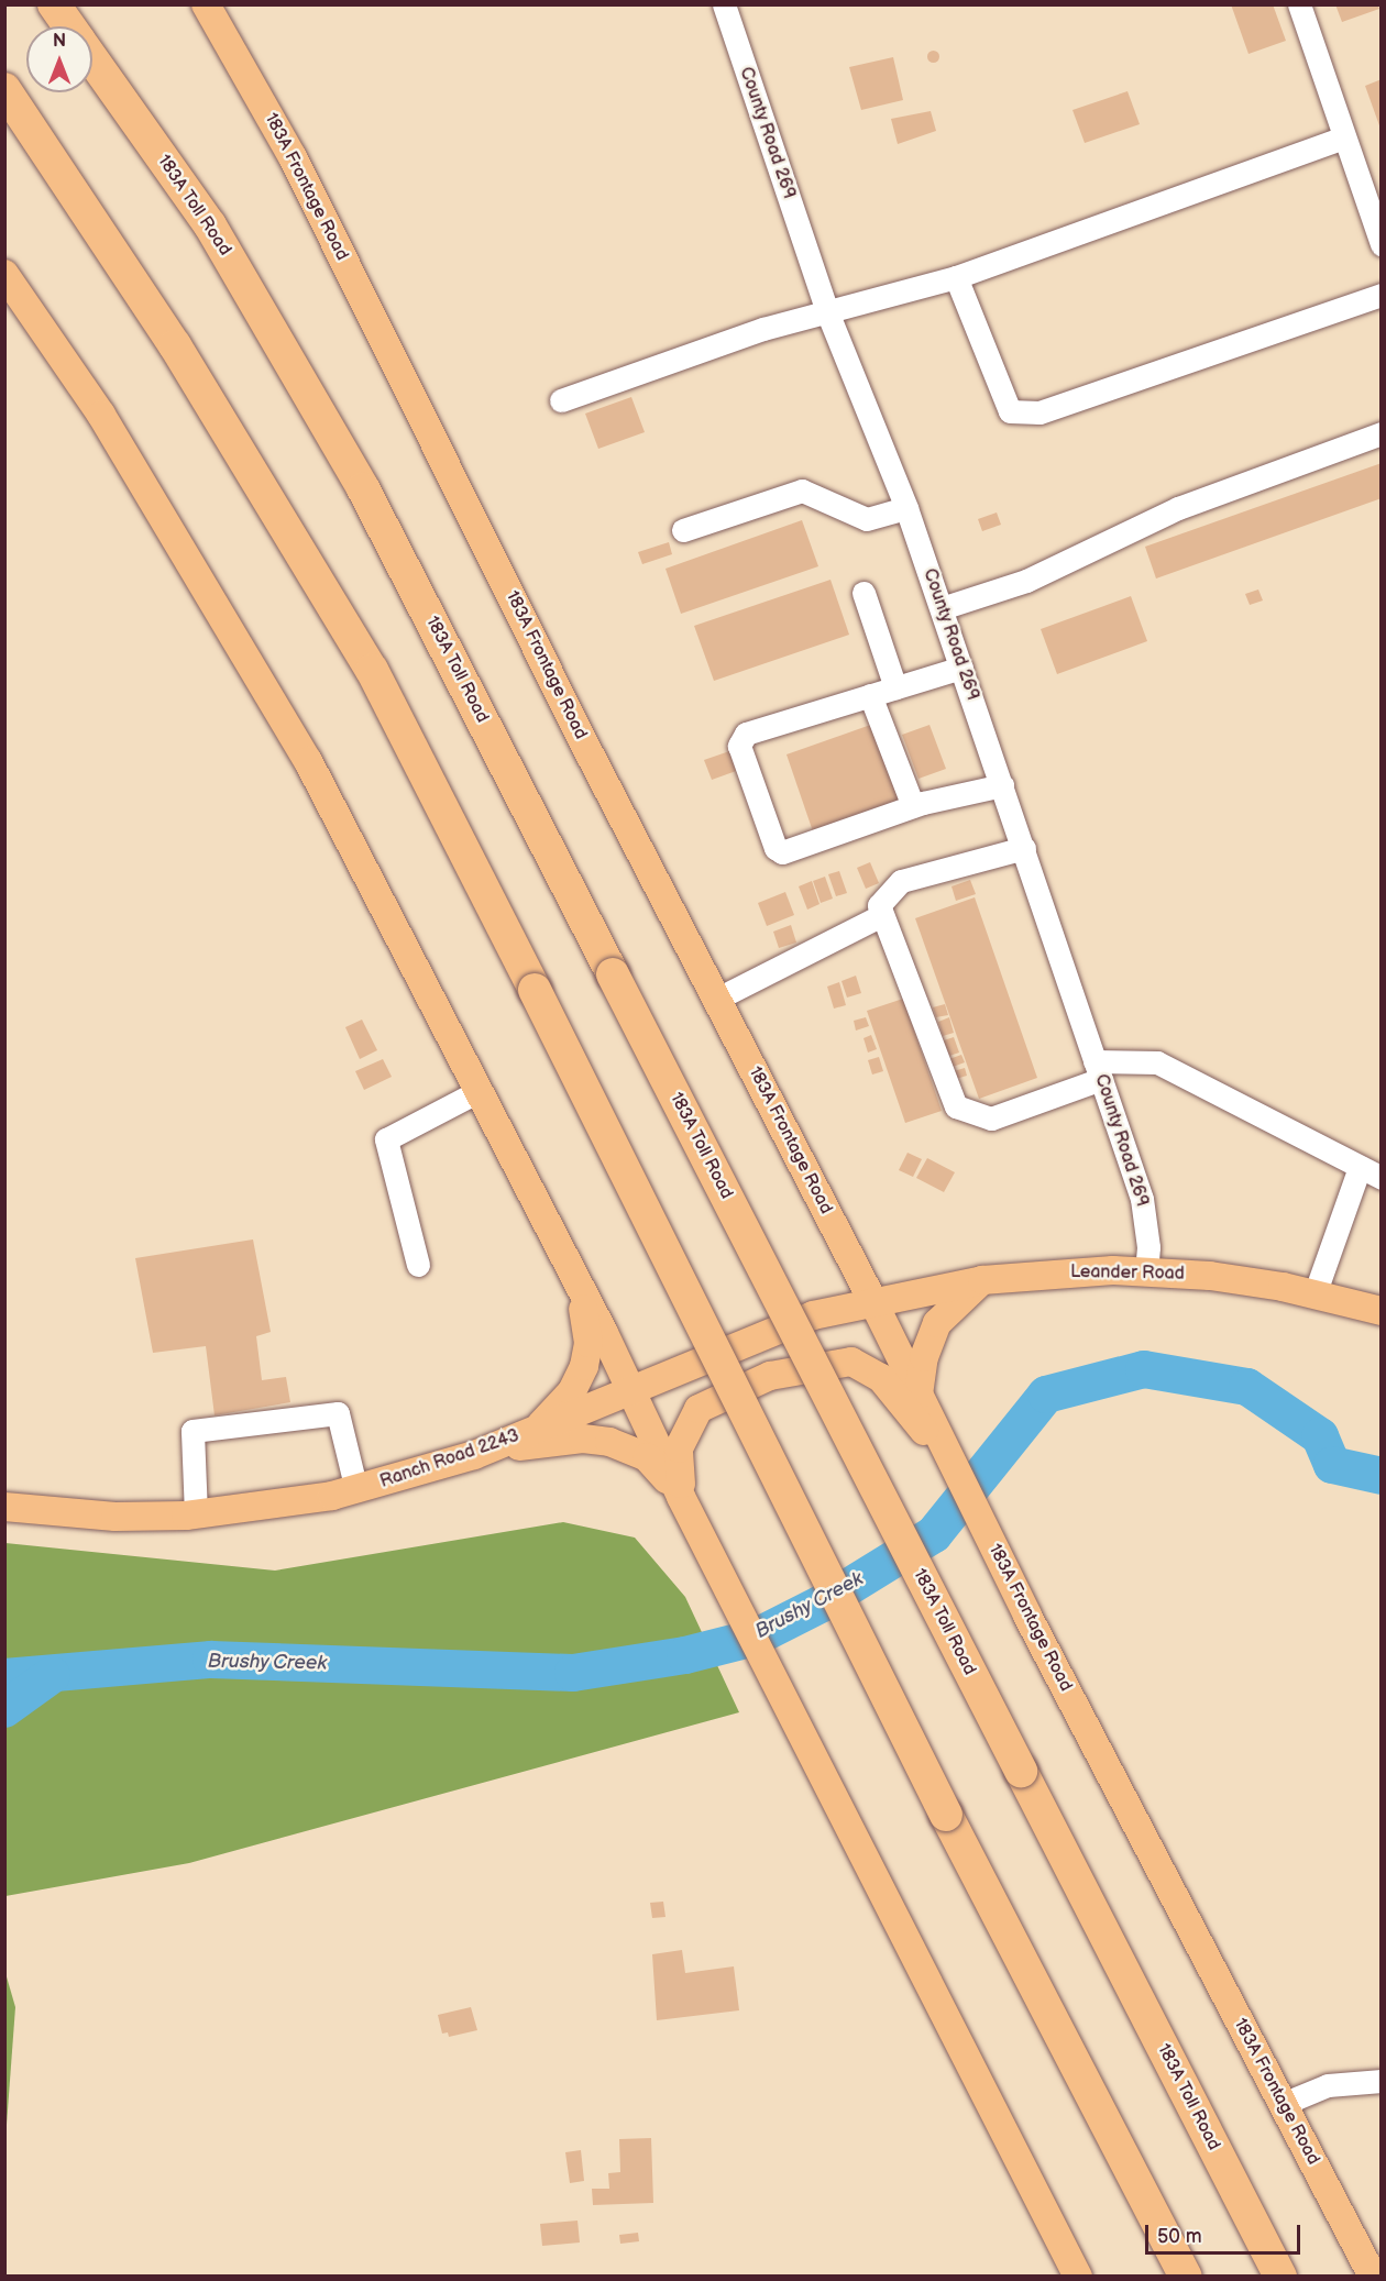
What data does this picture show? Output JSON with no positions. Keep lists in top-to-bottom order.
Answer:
{
  "streets": {
    "highway": ["183A Toll Road"],
    "main road": ["183A Frontage Road", "Leander Road", "Ranch Road 2243"],
    "street": ["County Road 269"]
  },
  "crossings": [
    ["County Road 269", "Leander Road"],
    ["183A Frontage Road", "Leander Road"],
    ["183A Frontage Road", "Ranch Road 2243"],
    ["Leander Road", "Ranch Road 2243"]
  ],
  "water": ["Brushy Creek"],
  "scale_bar": "50 m",
  "north": "top"
}
